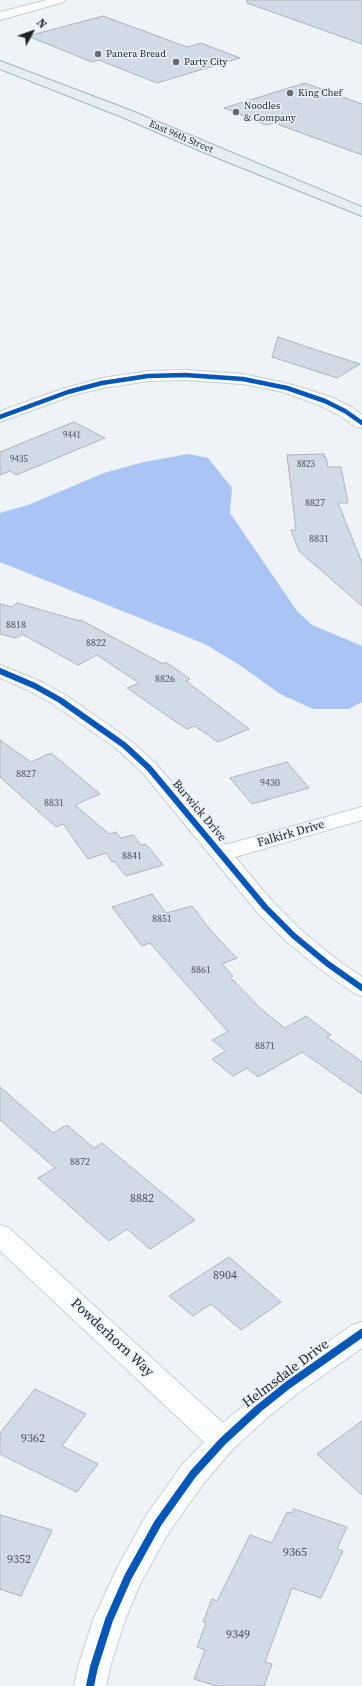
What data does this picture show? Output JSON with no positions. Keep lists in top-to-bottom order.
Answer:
{
  "streets": {
    "main road": ["East 96th Street"],
    "street": [
      "Burwick Drive",
      "Falkirk Drive",
      "Powderhorn Way",
      "Helmsdale Drive"
    ]
  },
  "crossings": [
    ["Burwick Drive", "Falkirk Drive"],
    ["Powderhorn Way", "Helmsdale Drive"]
  ],
  "places": [
    "Panera Bread",
    "Party City",
    "King Chef",
    "Noodles & Company"
  ],
  "house_numbers": [
    "9441",
    "9435",
    "8823",
    "8827",
    "8831",
    "8818",
    "8822",
    "8826",
    "8827",
    "9430",
    "8831",
    "8841",
    "8851",
    "8861",
    "8871",
    "8872",
    "8882",
    "8904",
    "9362",
    "9365",
    "9352",
    "9349"
  ],
  "north": "top right"
}
